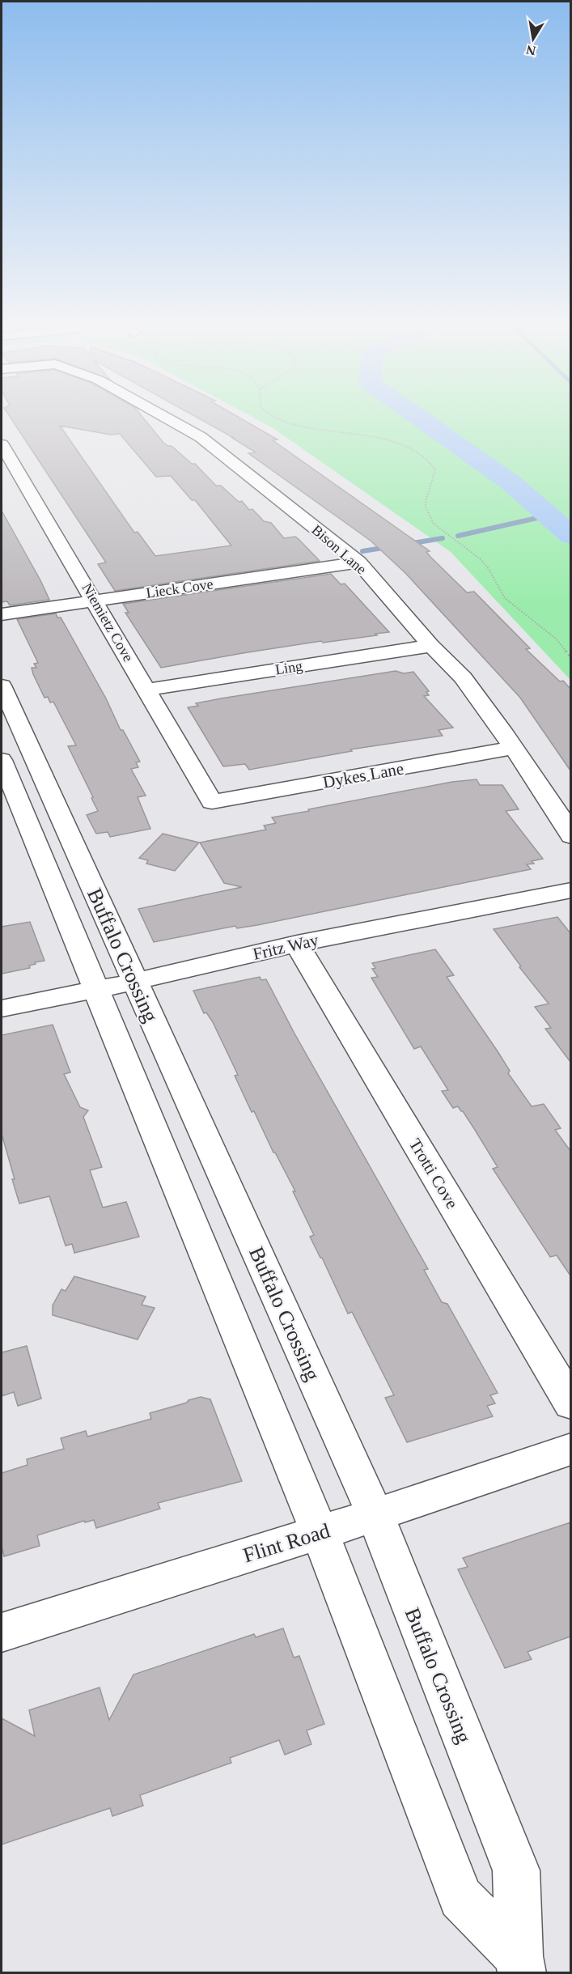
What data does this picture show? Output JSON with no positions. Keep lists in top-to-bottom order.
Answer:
{
  "streets": {
    "street": [
      "Bison Lane",
      "Lieck Cove",
      "Niemietz Cove",
      "Ling",
      "Dykes Lane",
      "Fritz Way",
      "Buffalo Crossing",
      "Trotti Cove",
      "Flint Road"
    ]
  },
  "crossings": [
    ["Bison Lane", "Lieck Cove"],
    ["Bison Lane", "Ling"],
    ["Bison Lane", "Dykes Lane"],
    ["Lieck Cove", "Niemietz Cove"],
    ["Niemietz Cove", "Ling"],
    ["Niemietz Cove", "Dykes Lane"],
    ["Fritz Way", "Buffalo Crossing"],
    ["Fritz Way", "Trotti Cove"],
    ["Buffalo Crossing", "Flint Road"]
  ],
  "north": "bottom"
}
